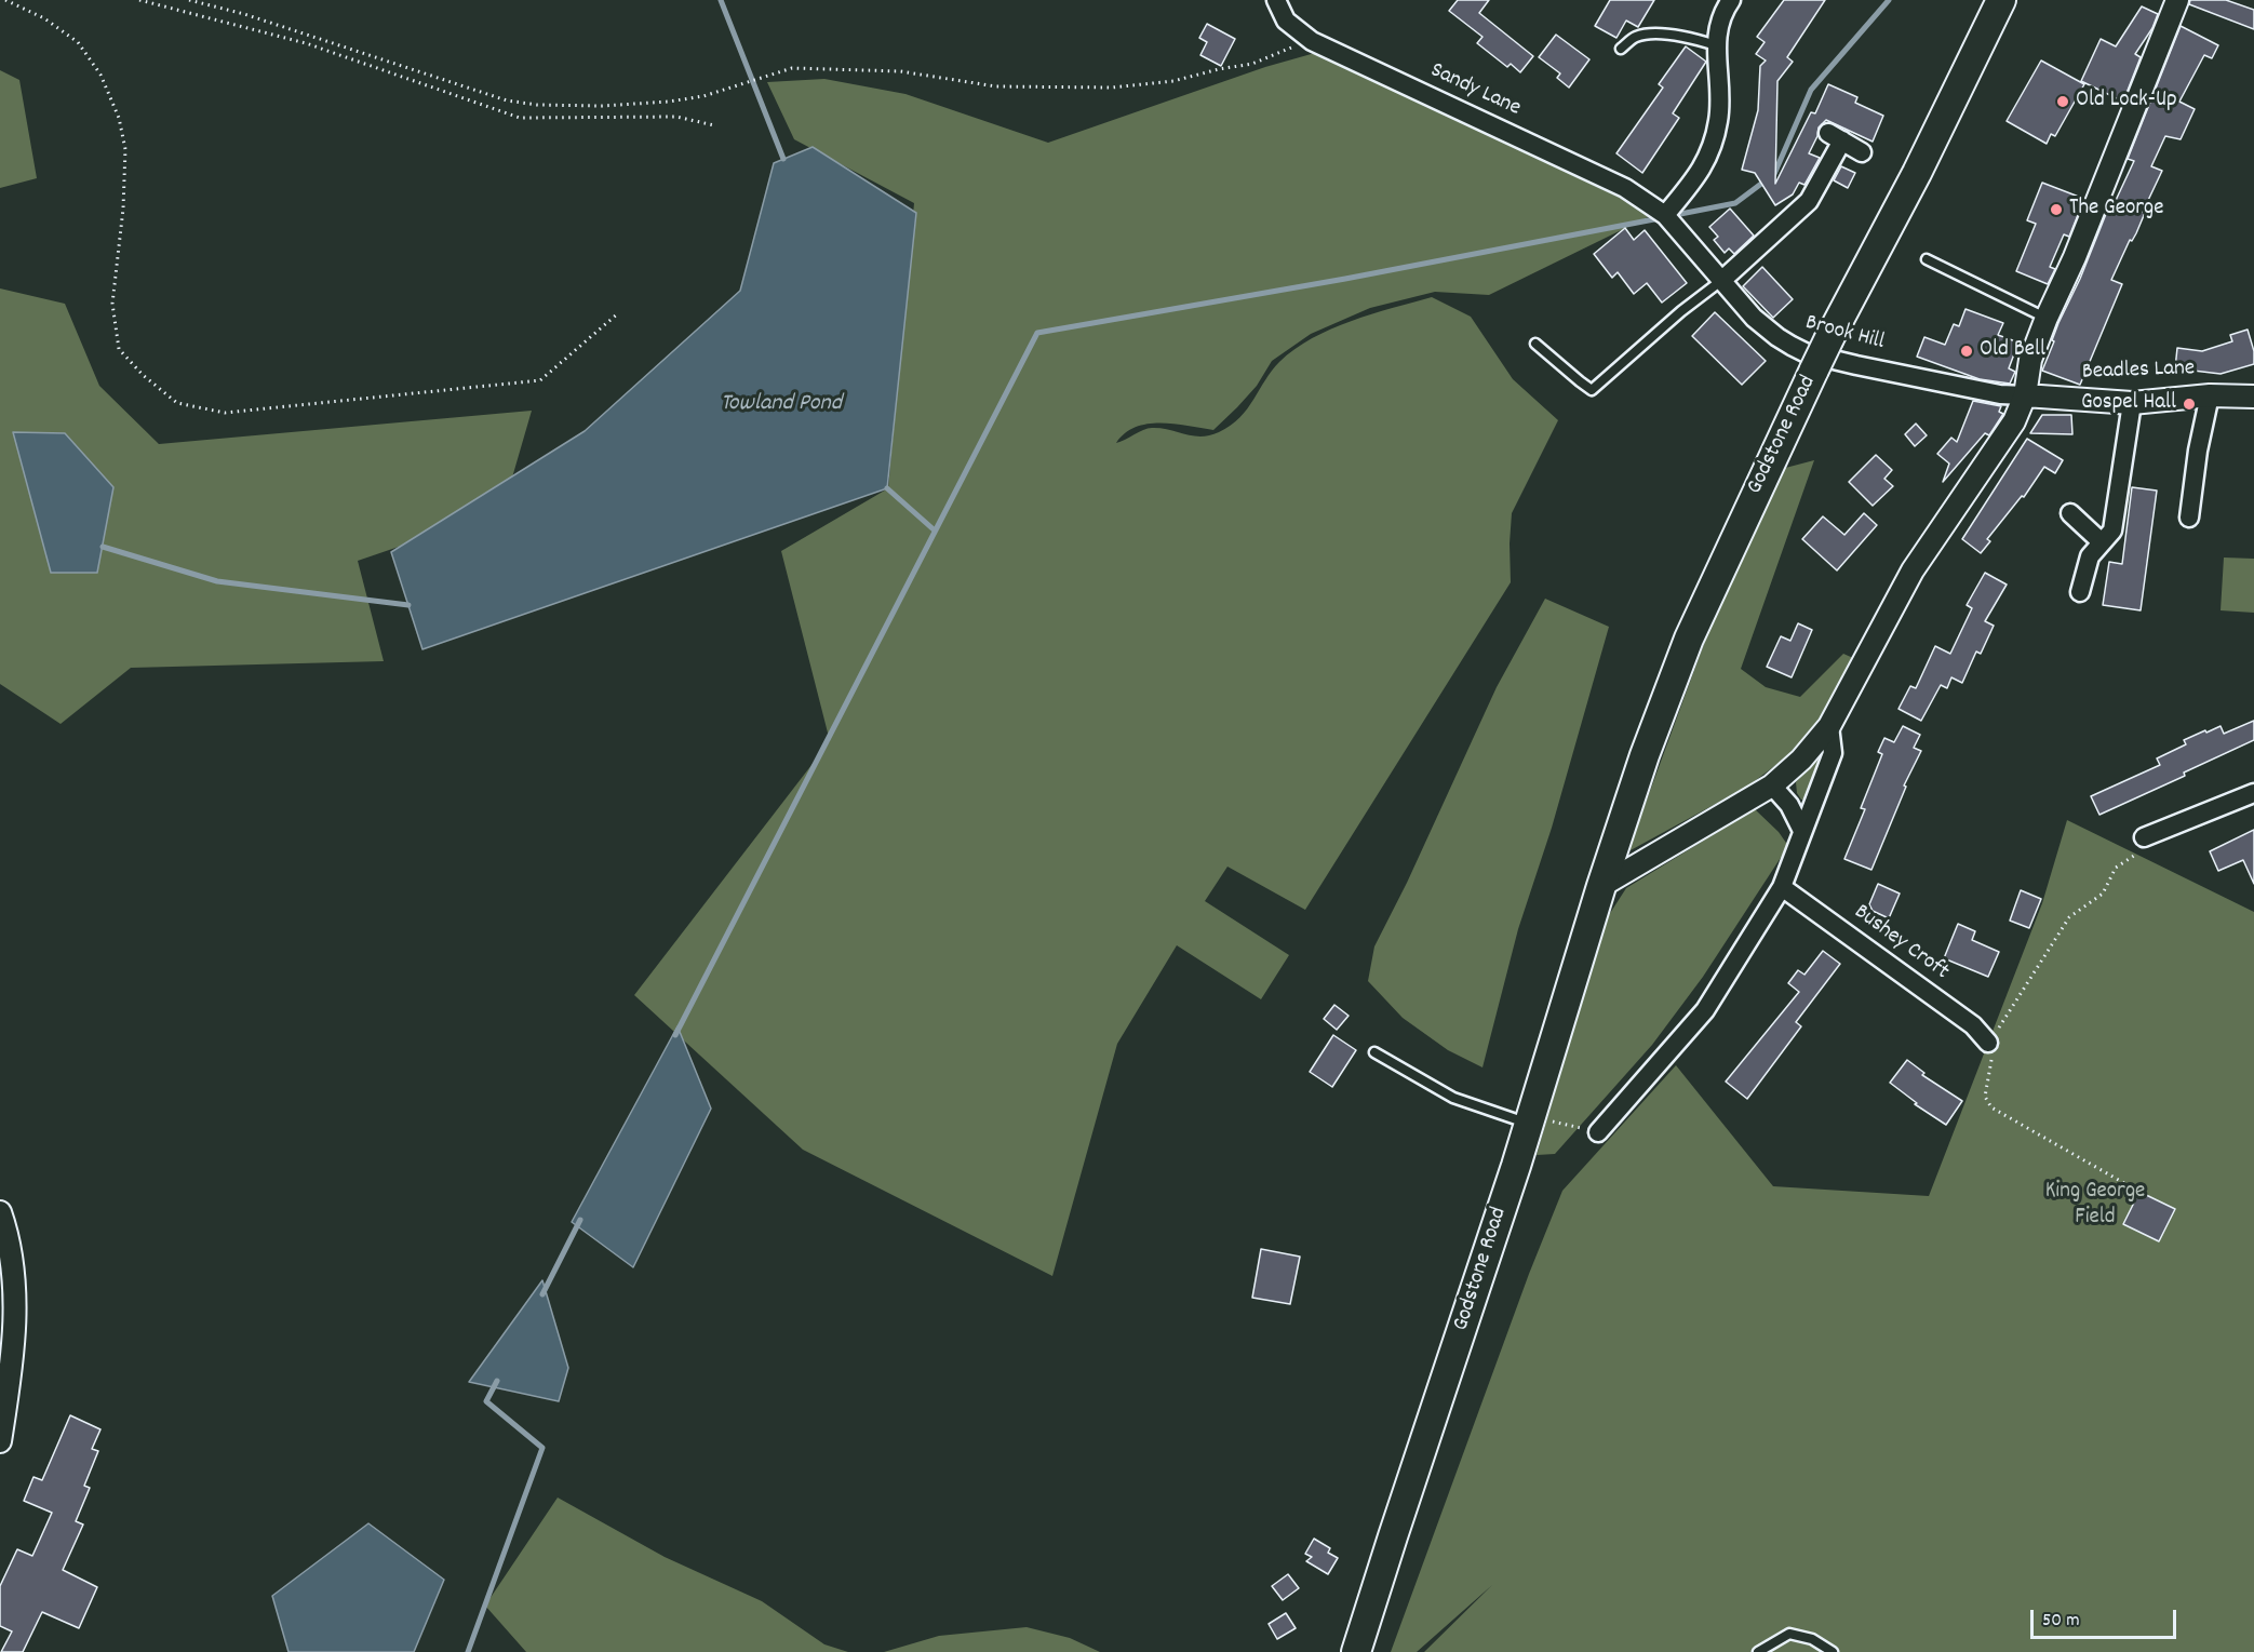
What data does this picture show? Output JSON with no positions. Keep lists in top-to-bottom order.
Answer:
{
  "streets": {
    "main road": ["Godstone Road"],
    "street": [
      "Sandy Lane",
      "Brook Hill",
      "Beadles Lane",
      "Bushey Croft"
    ]
  },
  "crossings": [
    ["Sandy Lane", "Brook Hill"],
    ["Brook Hill", "Beadles Lane"]
  ],
  "water": ["Towland Pond"],
  "parks": ["King George Field"],
  "places": [
    "Old Lock-Up",
    "The George",
    "Old Bell",
    "Gospel Hall"
  ],
  "scale_bar": "50 m"
}
